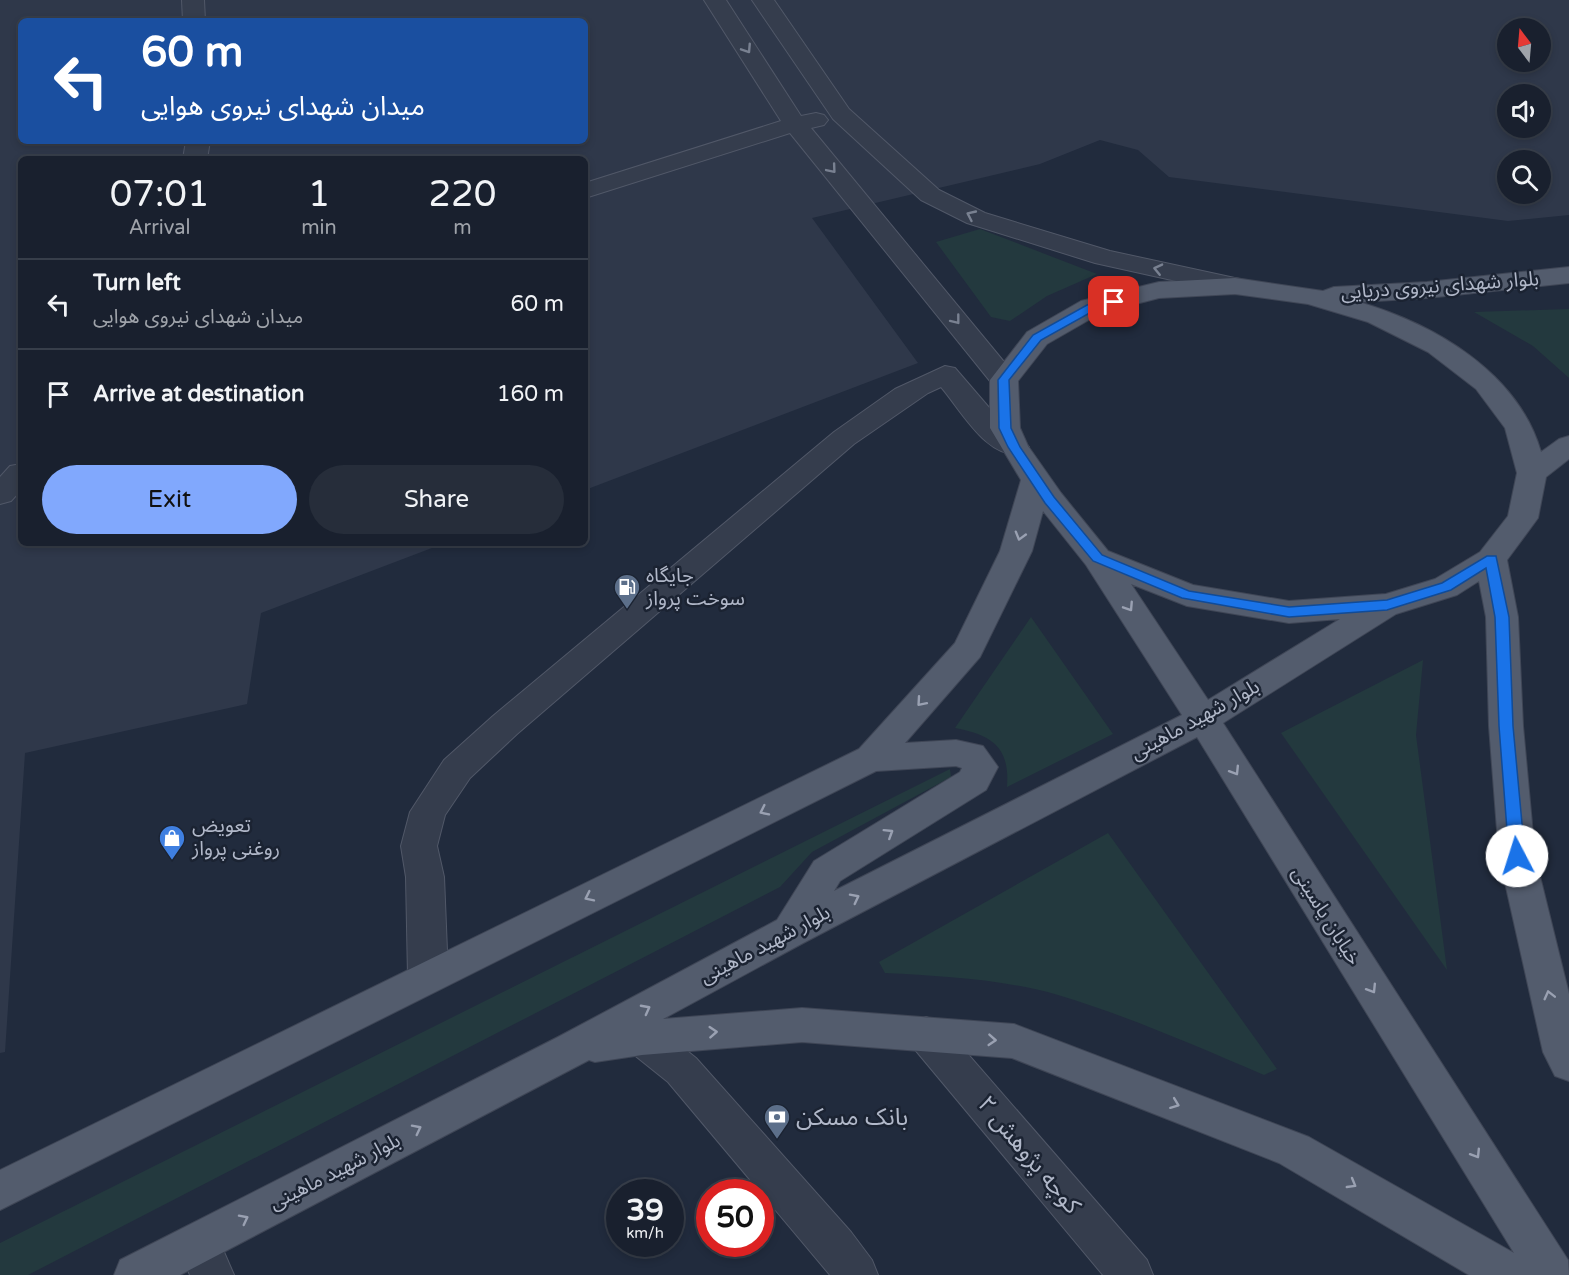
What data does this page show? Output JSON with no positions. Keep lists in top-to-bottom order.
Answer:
{
  "streets": {
    "main road": ["بلوار شهدای نیروی دریایی", "بلوار شهید ماهینی", "خیابان یاسینی"],
    "street": ["کوچه پژوهش ۲"]
  },
  "crossings": [
    ["بلوار شهید ماهینی", "خیابان یاسینی"]
  ],
  "places": {
    "fuel station": ["جایگاه سوخت پرواز"],
    "shop": ["تعویض روغنی پرواز"],
    "bank": ["بانک مسکن"]
  },
  "north": "top",
  "page": {
    "turn": ["60 m", "میدان شهدای نیروی هوایی"],
    "eta": [
      "07:01",
      "Arrival",
      "1",
      "min",
      "220",
      "m"
    ],
    "list": [
      {
        "name": "Turn left",
        "note": "میدان شهدای نیروی هوایی",
        "value": "60 m"
      },
      {
        "name": "Arrive at destination",
        "value": "160 m"
      }
    ],
    "buttons": ["Exit", "Share"],
    "speed": "39 km/h",
    "limit": "50"
  }
}
